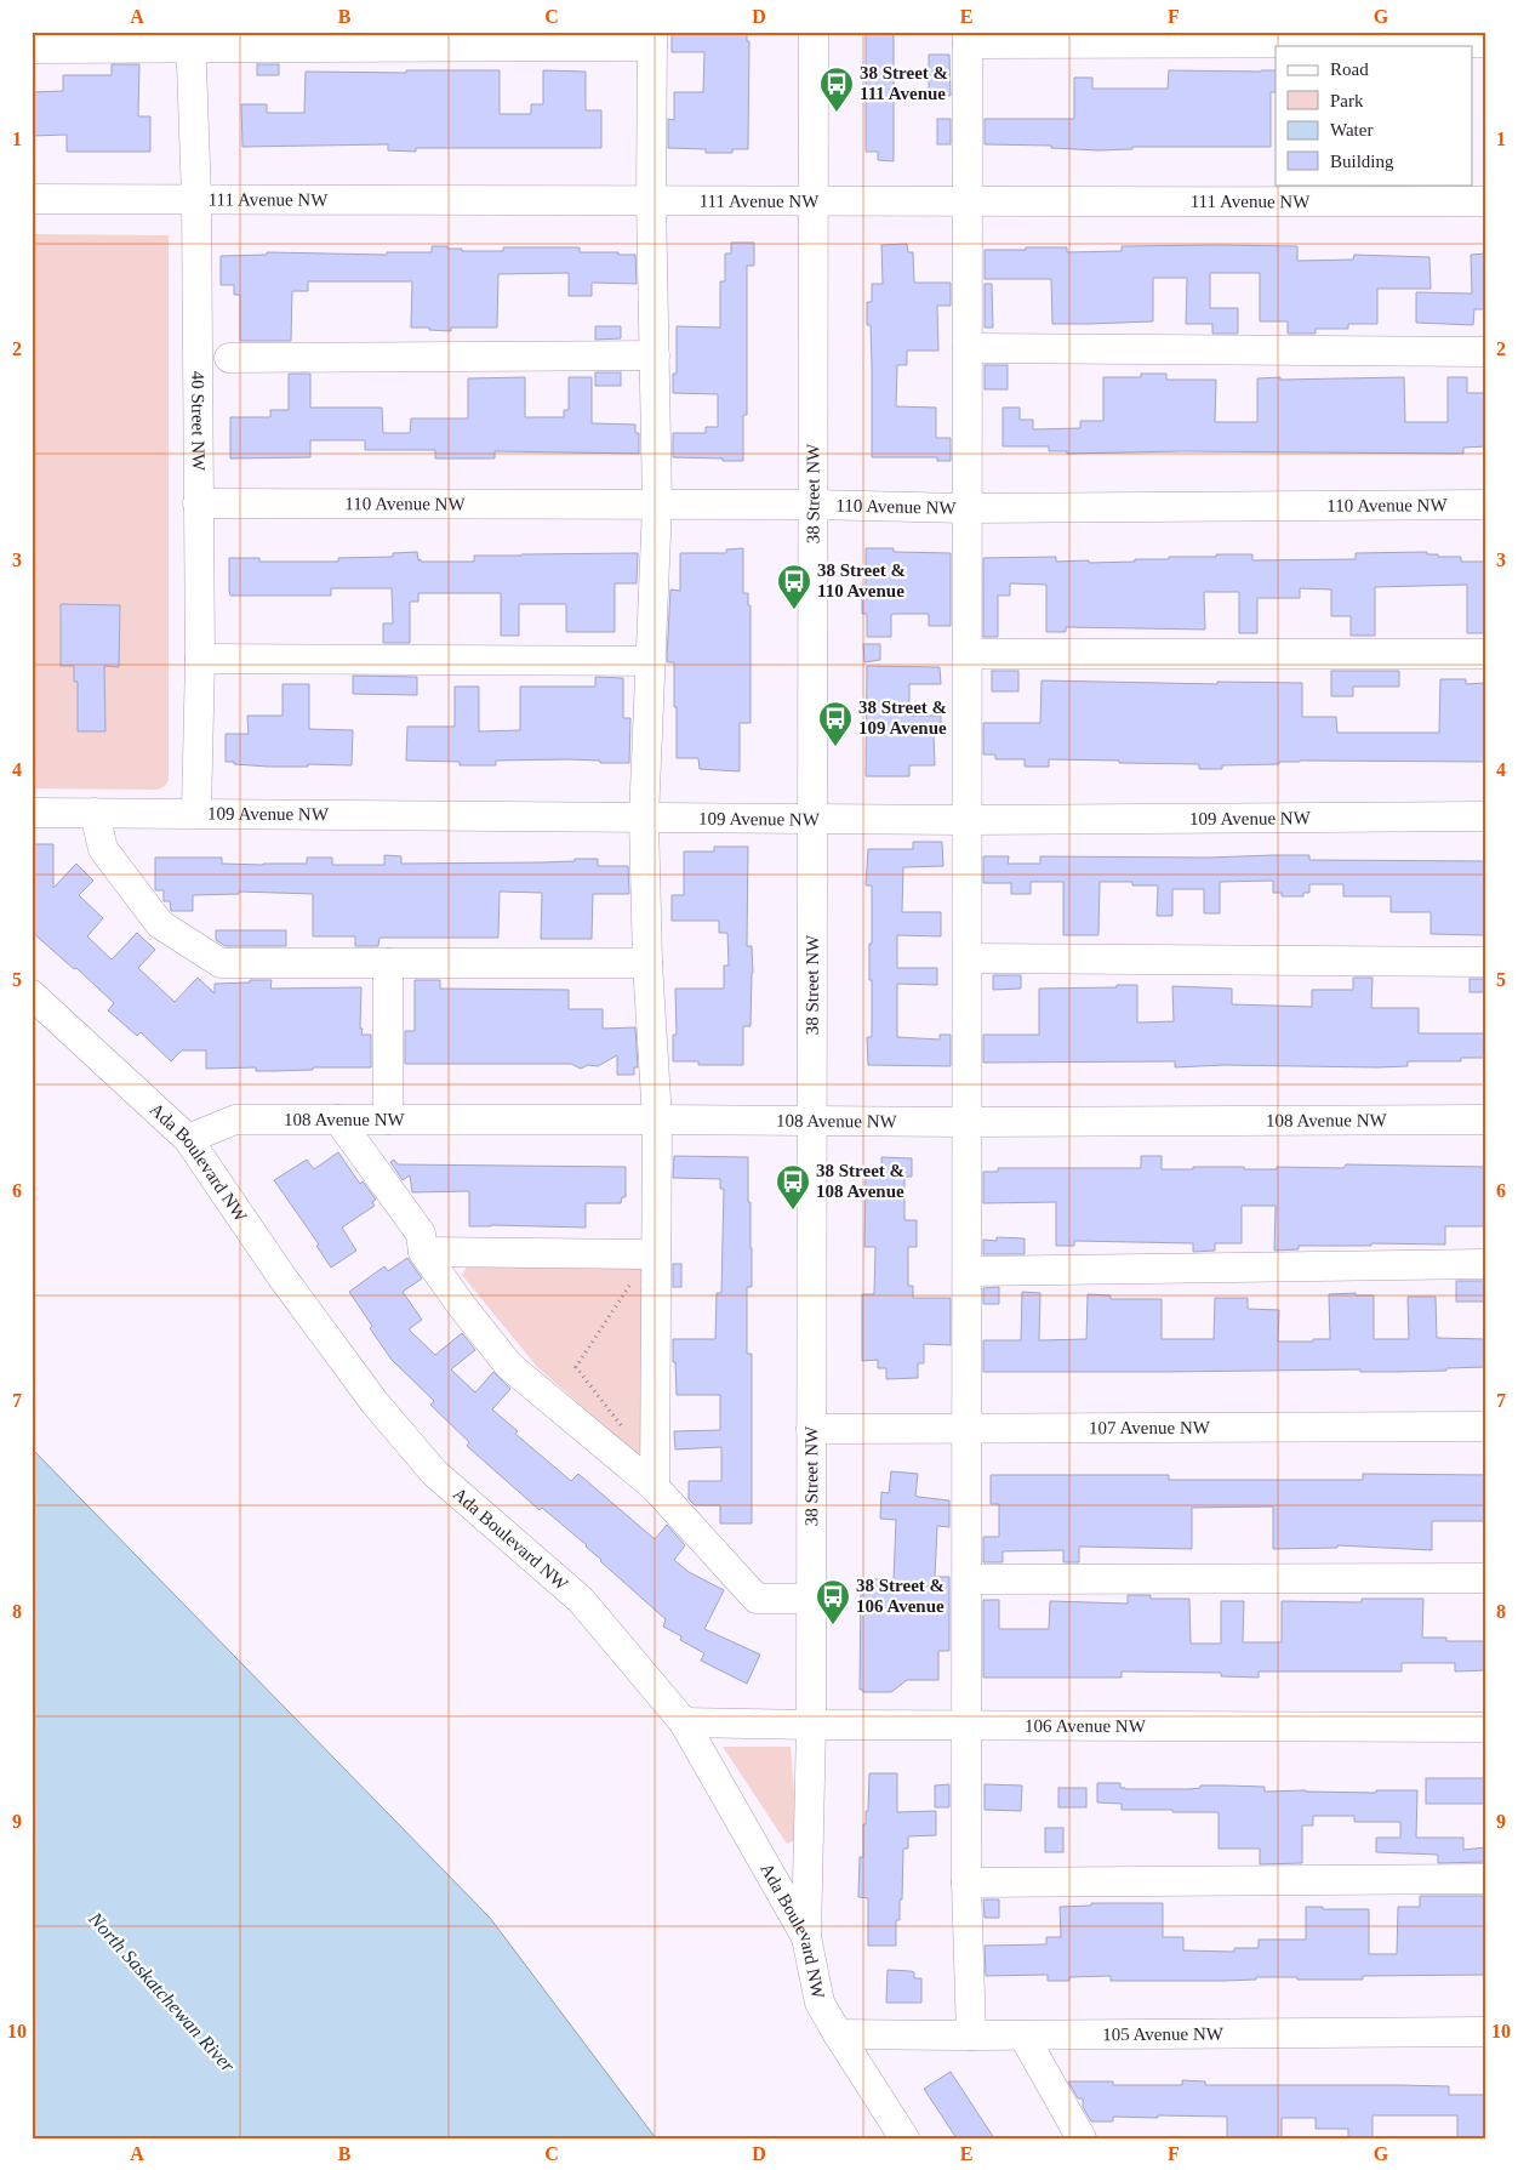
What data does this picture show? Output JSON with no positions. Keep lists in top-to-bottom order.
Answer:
{
  "streets": {
    "street": [
      "111 Avenue NW",
      "40 Street NW",
      "38 Street NW",
      "110 Avenue NW",
      "109 Avenue NW",
      "108 Avenue NW",
      "Ada Boulevard NW",
      "107 Avenue NW",
      "106 Avenue NW",
      "105 Avenue NW"
    ]
  },
  "crossings": [
    ["111 Avenue NW", "40 Street NW"],
    ["111 Avenue NW", "38 Street NW"],
    ["40 Street NW", "110 Avenue NW"],
    ["40 Street NW", "109 Avenue NW"],
    ["38 Street NW", "110 Avenue NW"],
    ["38 Street NW", "109 Avenue NW"],
    ["38 Street NW", "108 Avenue NW"],
    ["38 Street NW", "Ada Boulevard NW"],
    ["38 Street NW", "107 Avenue NW"],
    ["38 Street NW", "106 Avenue NW"],
    ["108 Avenue NW", "Ada Boulevard NW"],
    ["Ada Boulevard NW", "106 Avenue NW"],
    ["Ada Boulevard NW", "105 Avenue NW"]
  ],
  "water": ["North Saskatchewan River"],
  "places": {
    "bus stop": [
      "38 Street & 111 Avenue",
      "38 Street & 110 Avenue",
      "38 Street & 109 Avenue",
      "38 Street & 108 Avenue",
      "38 Street & 106 Avenue"
    ]
  },
  "legend": [
    "Road",
    "Park",
    "Water",
    "Building"
  ],
  "grid": {
    "columns": [
      "A",
      "B",
      "C",
      "D",
      "E",
      "F",
      "G"
    ],
    "rows": [
      "1",
      "2",
      "3",
      "4",
      "5",
      "6",
      "7",
      "8",
      "9",
      "10"
    ]
  }
}
